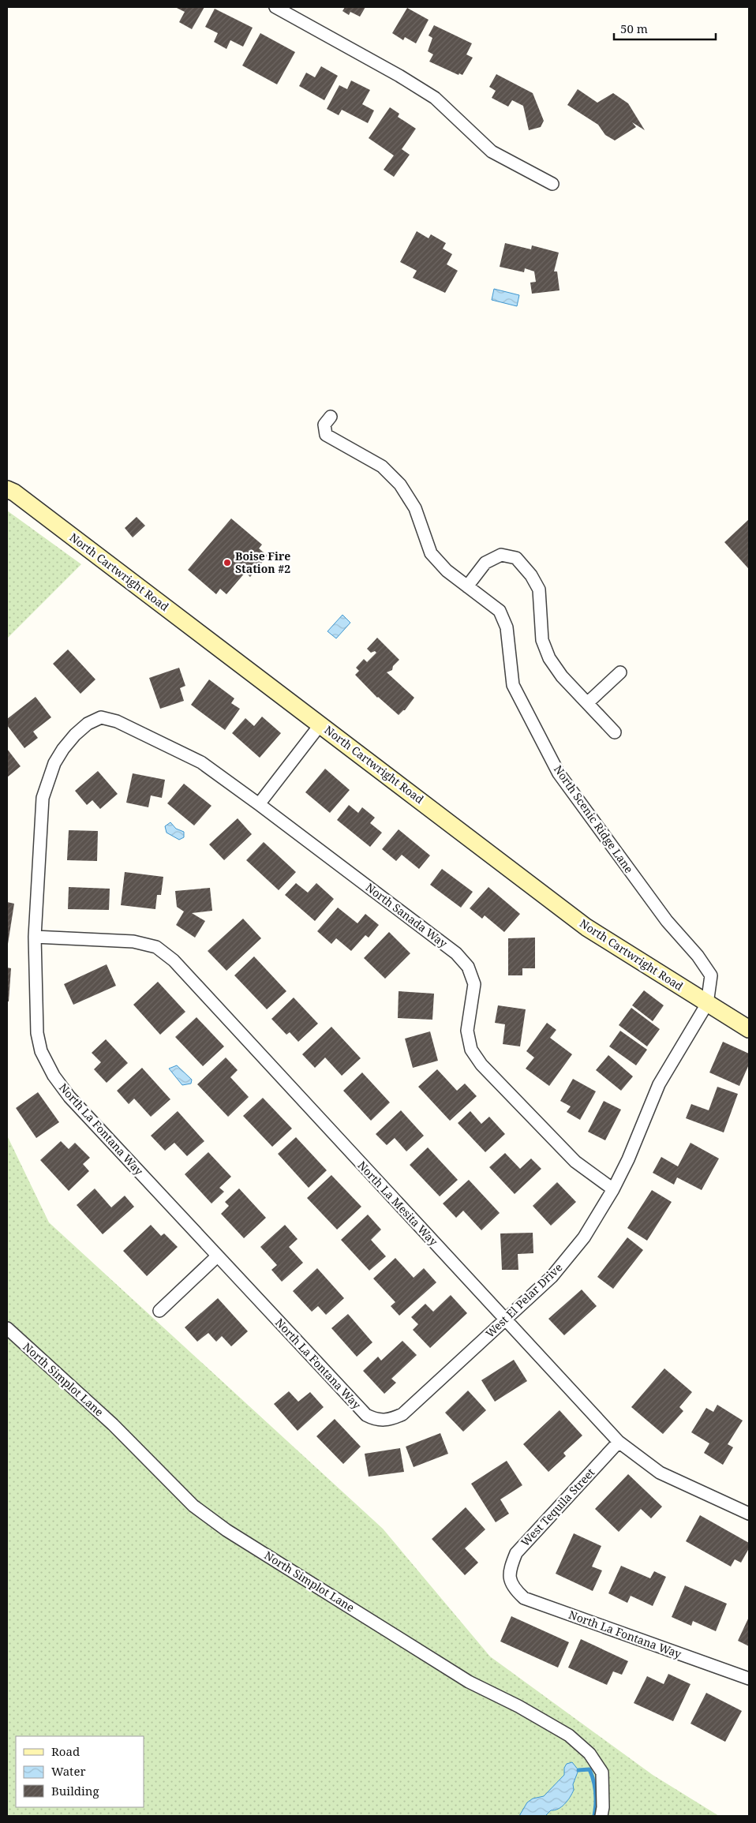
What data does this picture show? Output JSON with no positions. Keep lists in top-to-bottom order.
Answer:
{
  "streets": {
    "street": [
      "North Cartwright Road",
      "North Scenic Ridge Lane",
      "North Sanada Way",
      "North La Fontana Way",
      "North La Mesita Way",
      "West El Pelar Drive",
      "North Simplot Lane",
      "West Tequila Street"
    ]
  },
  "crossings": [
    ["North Cartwright Road", "North Scenic Ridge Lane"],
    ["North Cartwright Road", "West El Pelar Drive"],
    ["North Scenic Ridge Lane", "West El Pelar Drive"],
    ["North Sanada Way", "North La Fontana Way"],
    ["North Sanada Way", "West El Pelar Drive"],
    ["North La Fontana Way", "North La Mesita Way"],
    ["North La Fontana Way", "West El Pelar Drive"],
    ["North La Fontana Way", "West Tequila Street"],
    ["North La Mesita Way", "West El Pelar Drive"],
    ["North La Mesita Way", "West Tequila Street"]
  ],
  "places": ["Boise Fire Station #2"],
  "legend": ["Road", "Water", "Building"],
  "scale_bar": "50 m"
}
